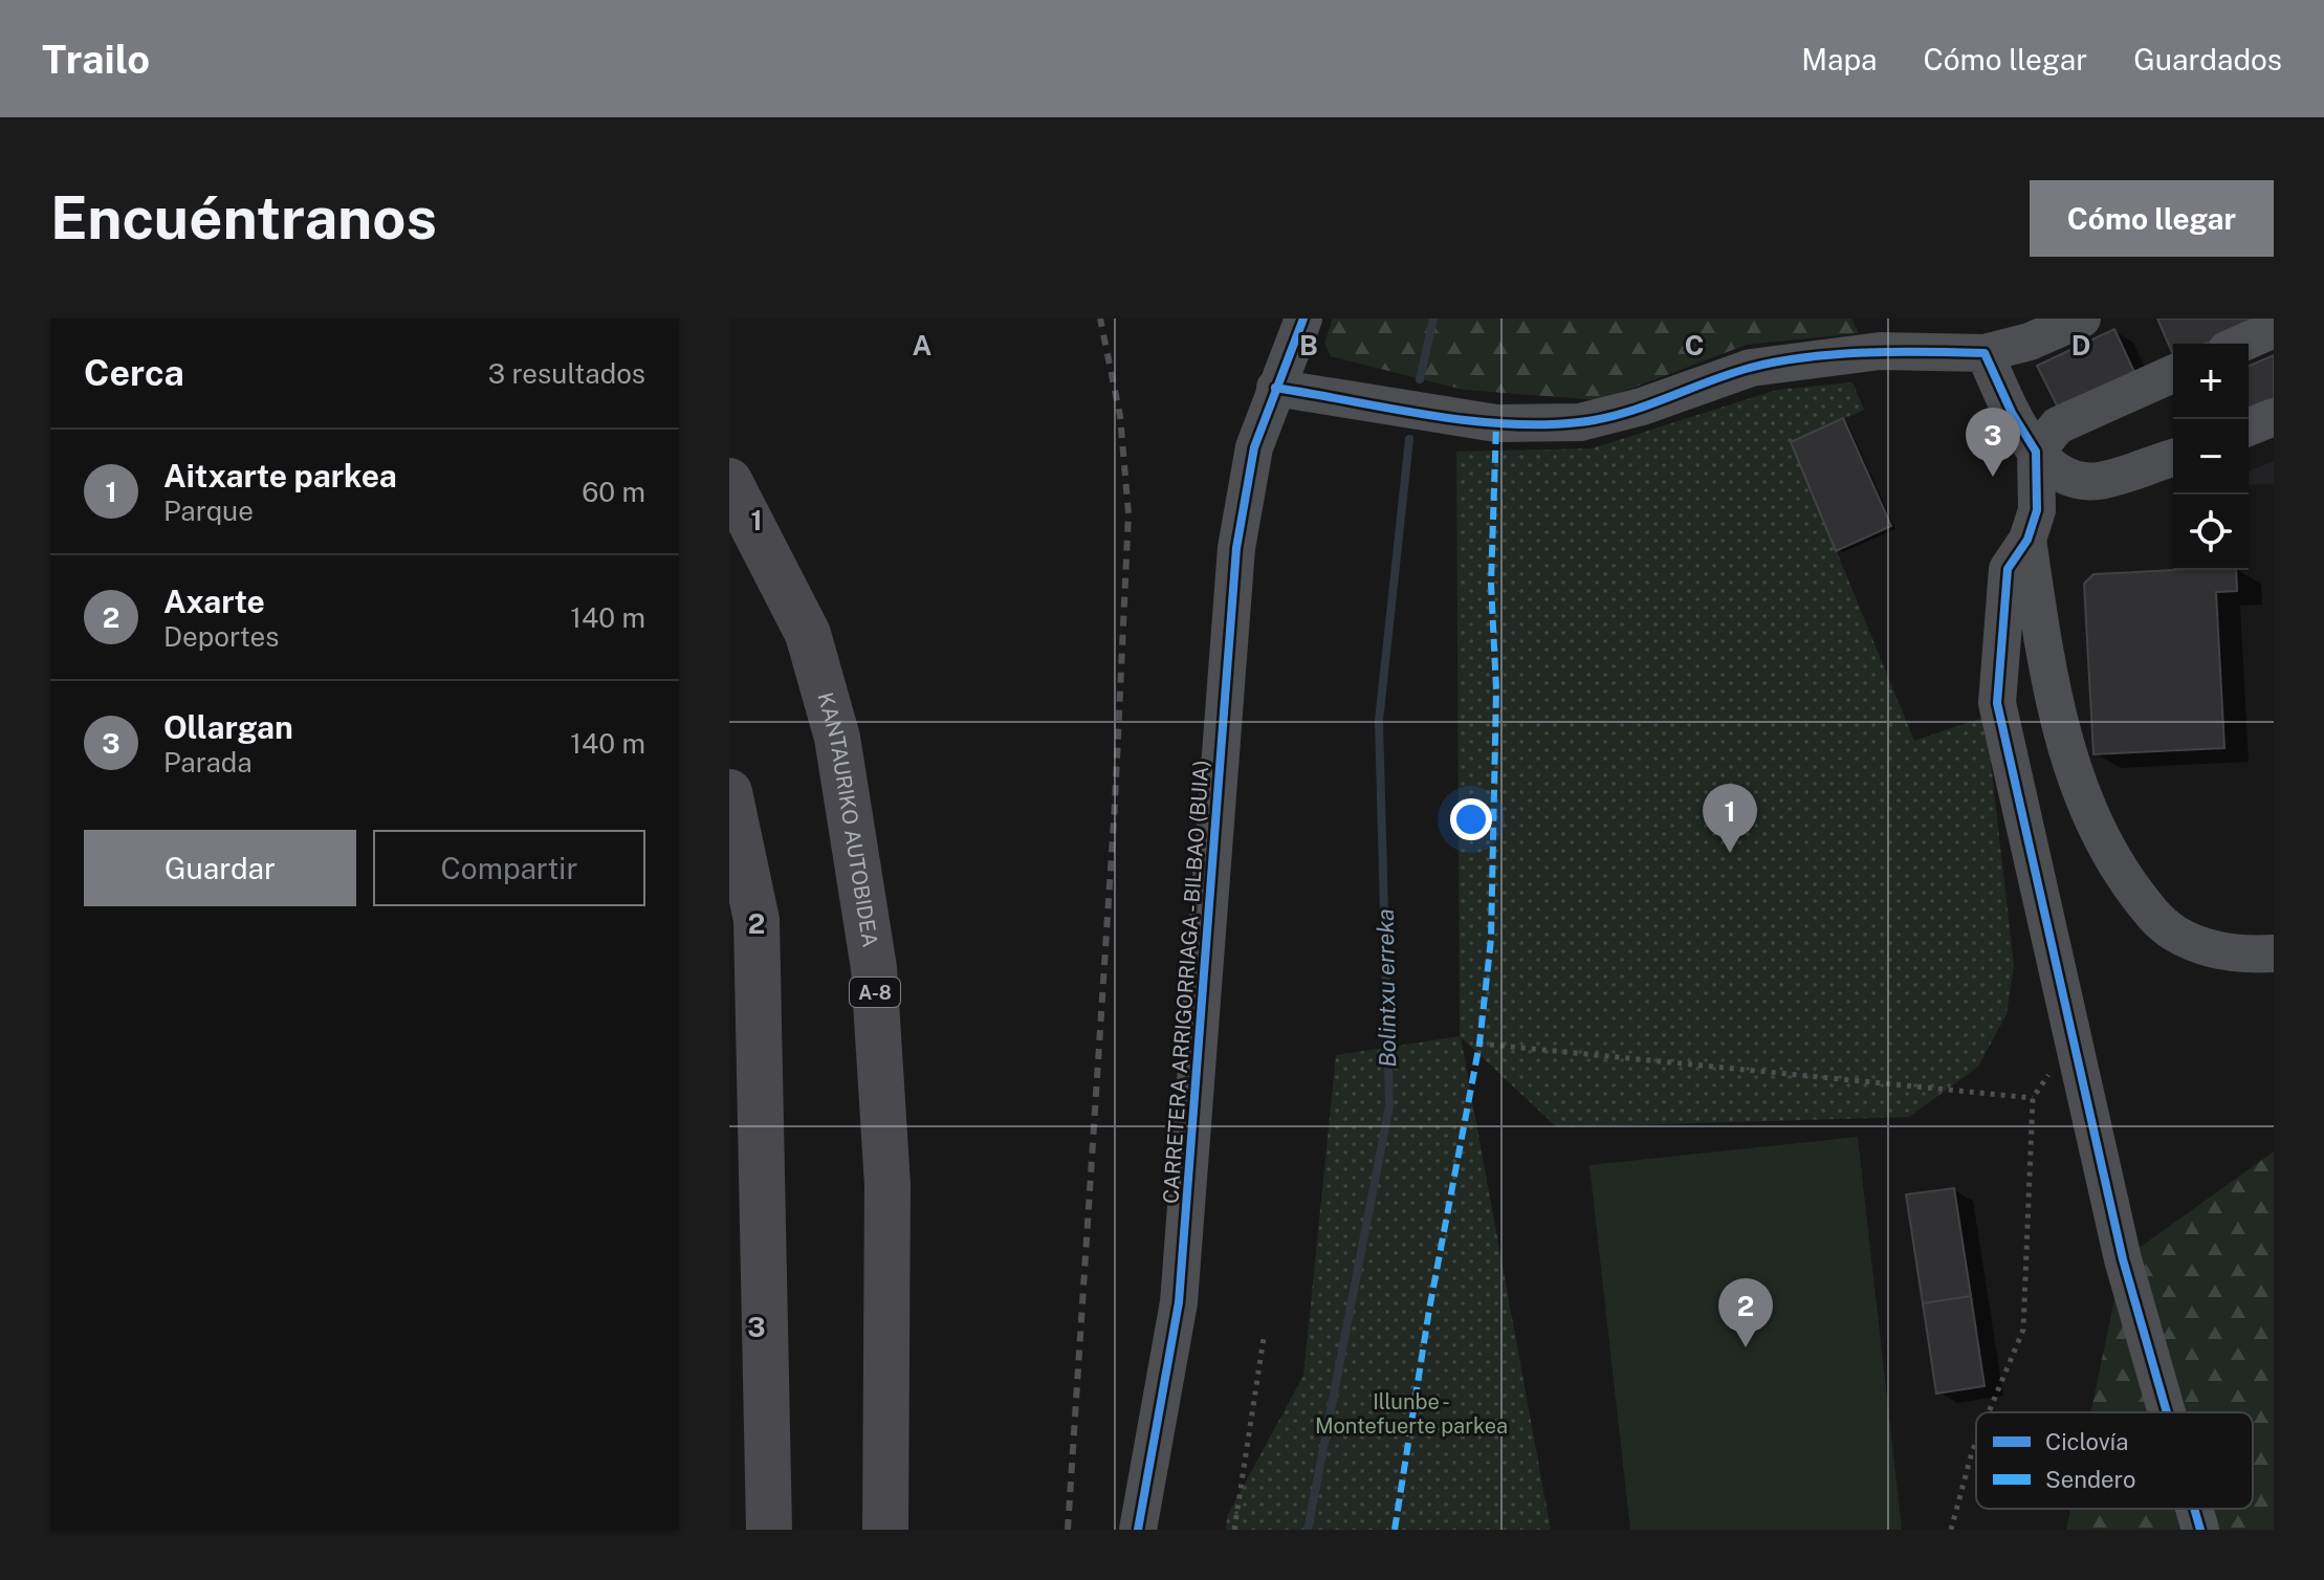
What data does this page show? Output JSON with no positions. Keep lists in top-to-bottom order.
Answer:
{
  "streets": {
    "highway": ["KANTAURIKO AUTOBIDEA", "A-8"],
    "street": ["CARRETERA ARRIGORRIAGA - BILBAO (BUIA)"]
  },
  "water": ["Bolintxu erreka"],
  "parks": ["Illunbe - Montefuerte parkea"],
  "legend": ["Ciclovía", "Sendero"],
  "page": {
    "header": "Trailo",
    "nav": ["Mapa", "Cómo llegar", "Guardados"],
    "buttons": [
      "Cómo llegar",
      ["Guardar", "Compartir"]
    ],
    "title": "Encuéntranos",
    "heading": ["Cerca", "3 resultados"],
    "map_buttons": ["+", "−"],
    "pins": ["3", "1", "2"],
    "list": [
      {
        "mark": "1",
        "name": "Aitxarte parkea",
        "note": "Parque",
        "value": "60 m"
      },
      {
        "mark": "2",
        "name": "Axarte",
        "note": "Deportes",
        "value": "140 m"
      },
      {
        "mark": "3",
        "name": "Ollargan",
        "note": "Parada",
        "value": "140 m"
      }
    ]
  },
  "grid": {
    "columns": [
      "A",
      "B",
      "C",
      "D"
    ],
    "rows": ["1", "2", "3"]
  }
}
